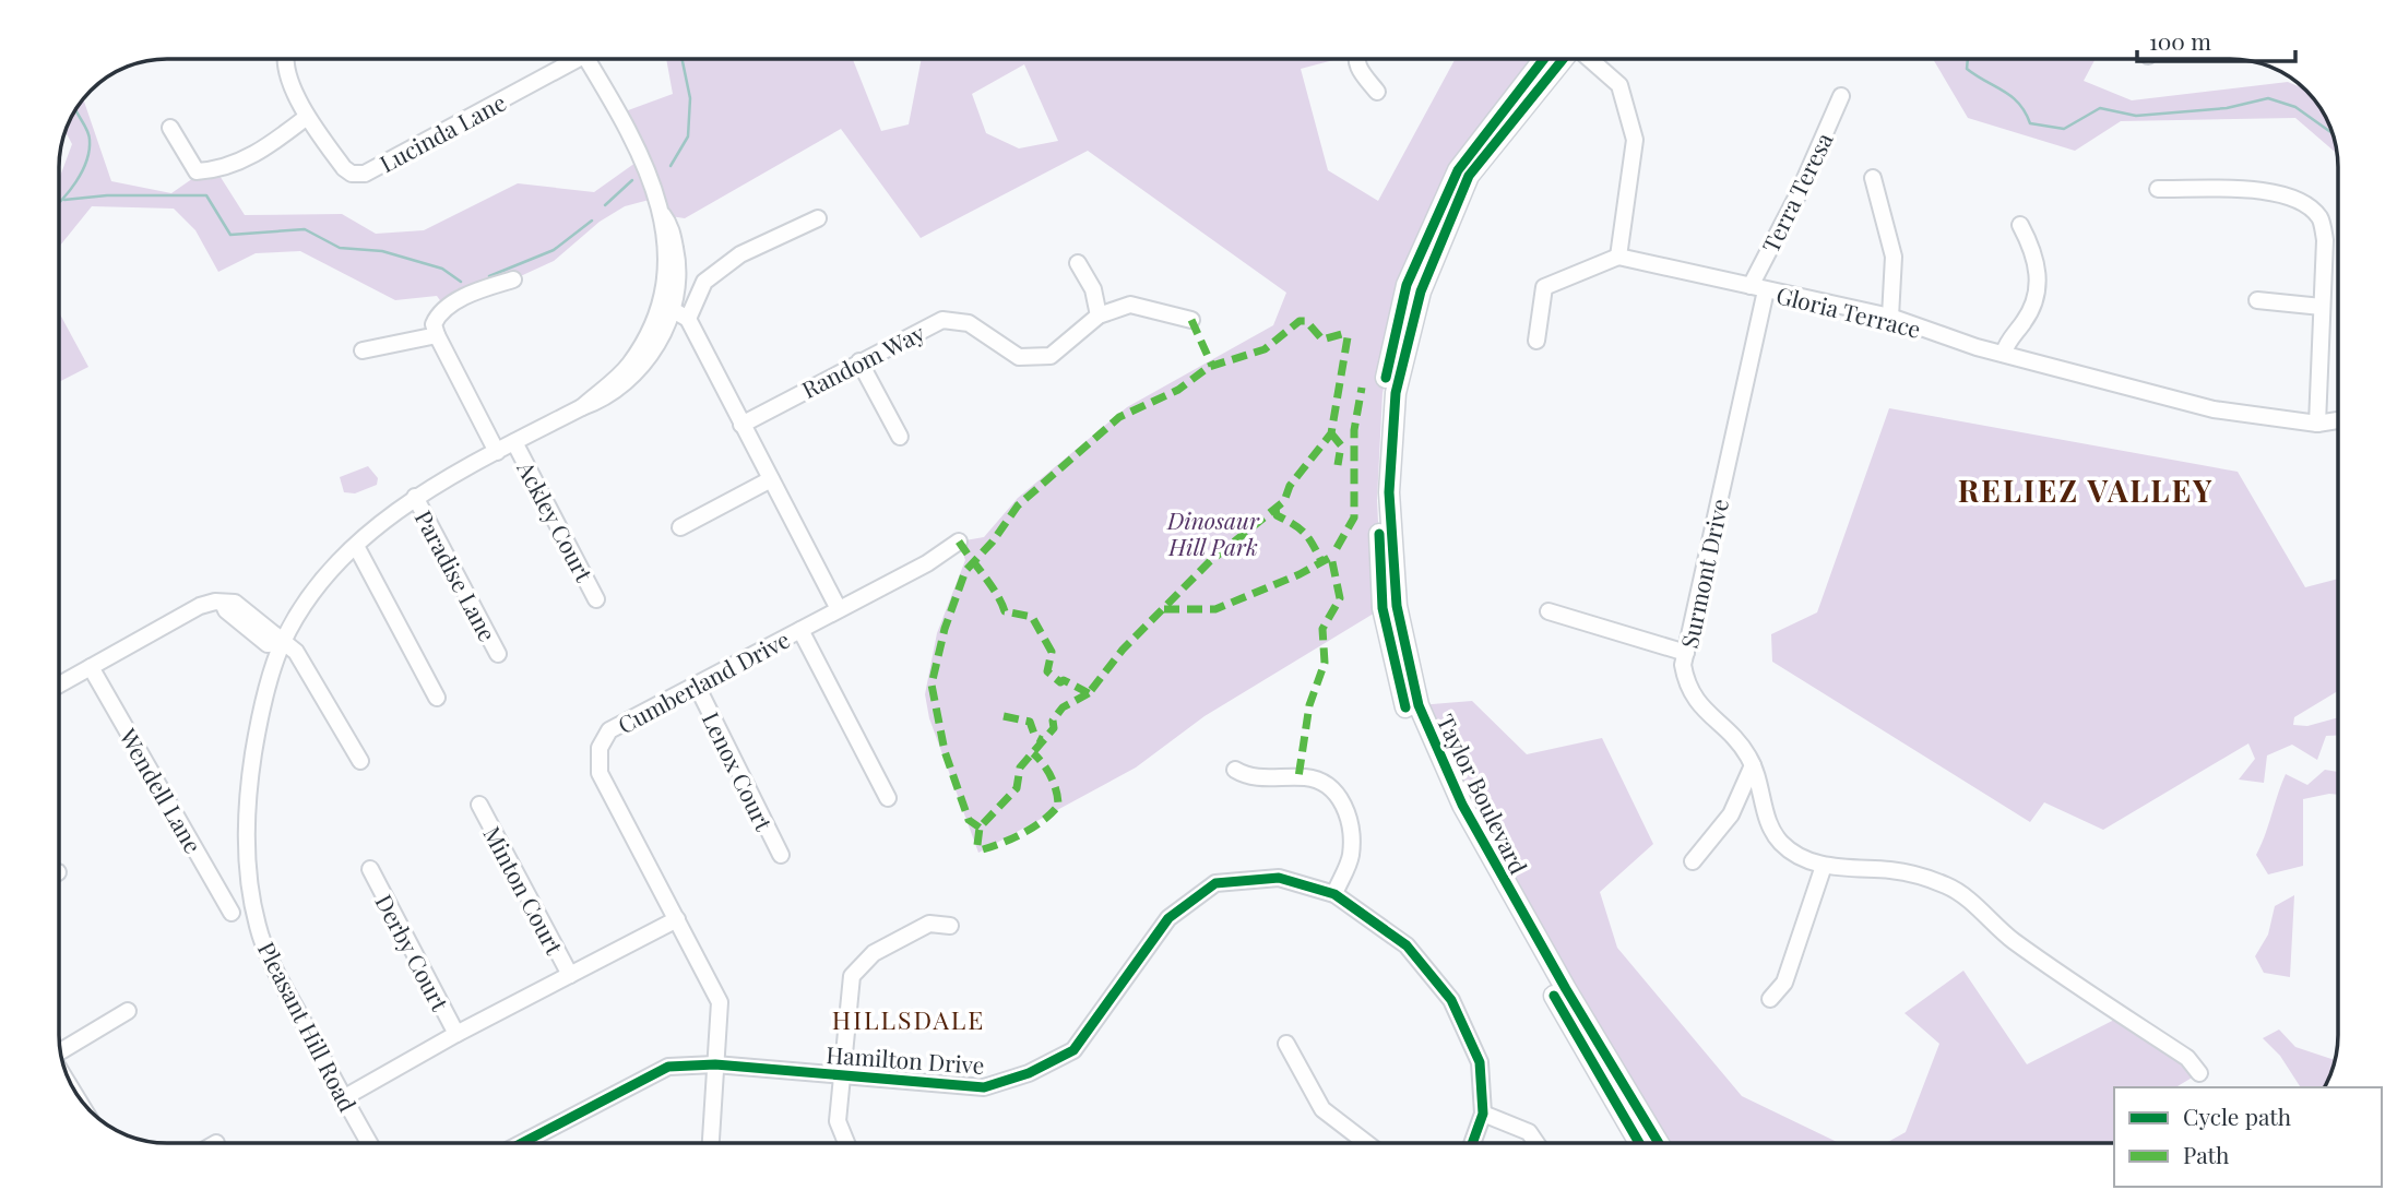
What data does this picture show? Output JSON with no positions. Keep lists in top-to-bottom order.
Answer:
{
  "streets": {
    "main road": ["Taylor Boulevard"],
    "street": [
      "Lucinda Lane",
      "Terra Teresa",
      "Gloria Terrace",
      "Random Way",
      "Ackley Court",
      "Surmont Drive",
      "Paradise Lane",
      "Cumberland Drive",
      "Lenox Court",
      "Wendell Lane",
      "Minton Court",
      "Derby Court",
      "Pleasant Hill Road",
      "Hamilton Drive"
    ]
  },
  "crossings": [
    ["Terra Teresa", "Gloria Terrace"],
    ["Terra Teresa", "Surmont Drive"],
    ["Gloria Terrace", "Surmont Drive"],
    ["Ackley Court", "Pleasant Hill Road"],
    ["Paradise Lane", "Pleasant Hill Road"],
    ["Cumberland Drive", "Lenox Court"],
    ["Cumberland Drive", "Hamilton Drive"]
  ],
  "districts": ["RELIEZ VALLEY", "HILLSDALE"],
  "parks": ["Dinosaur Hill Park"],
  "legend": ["Cycle path", "Path"],
  "scale_bar": "100 m"
}
